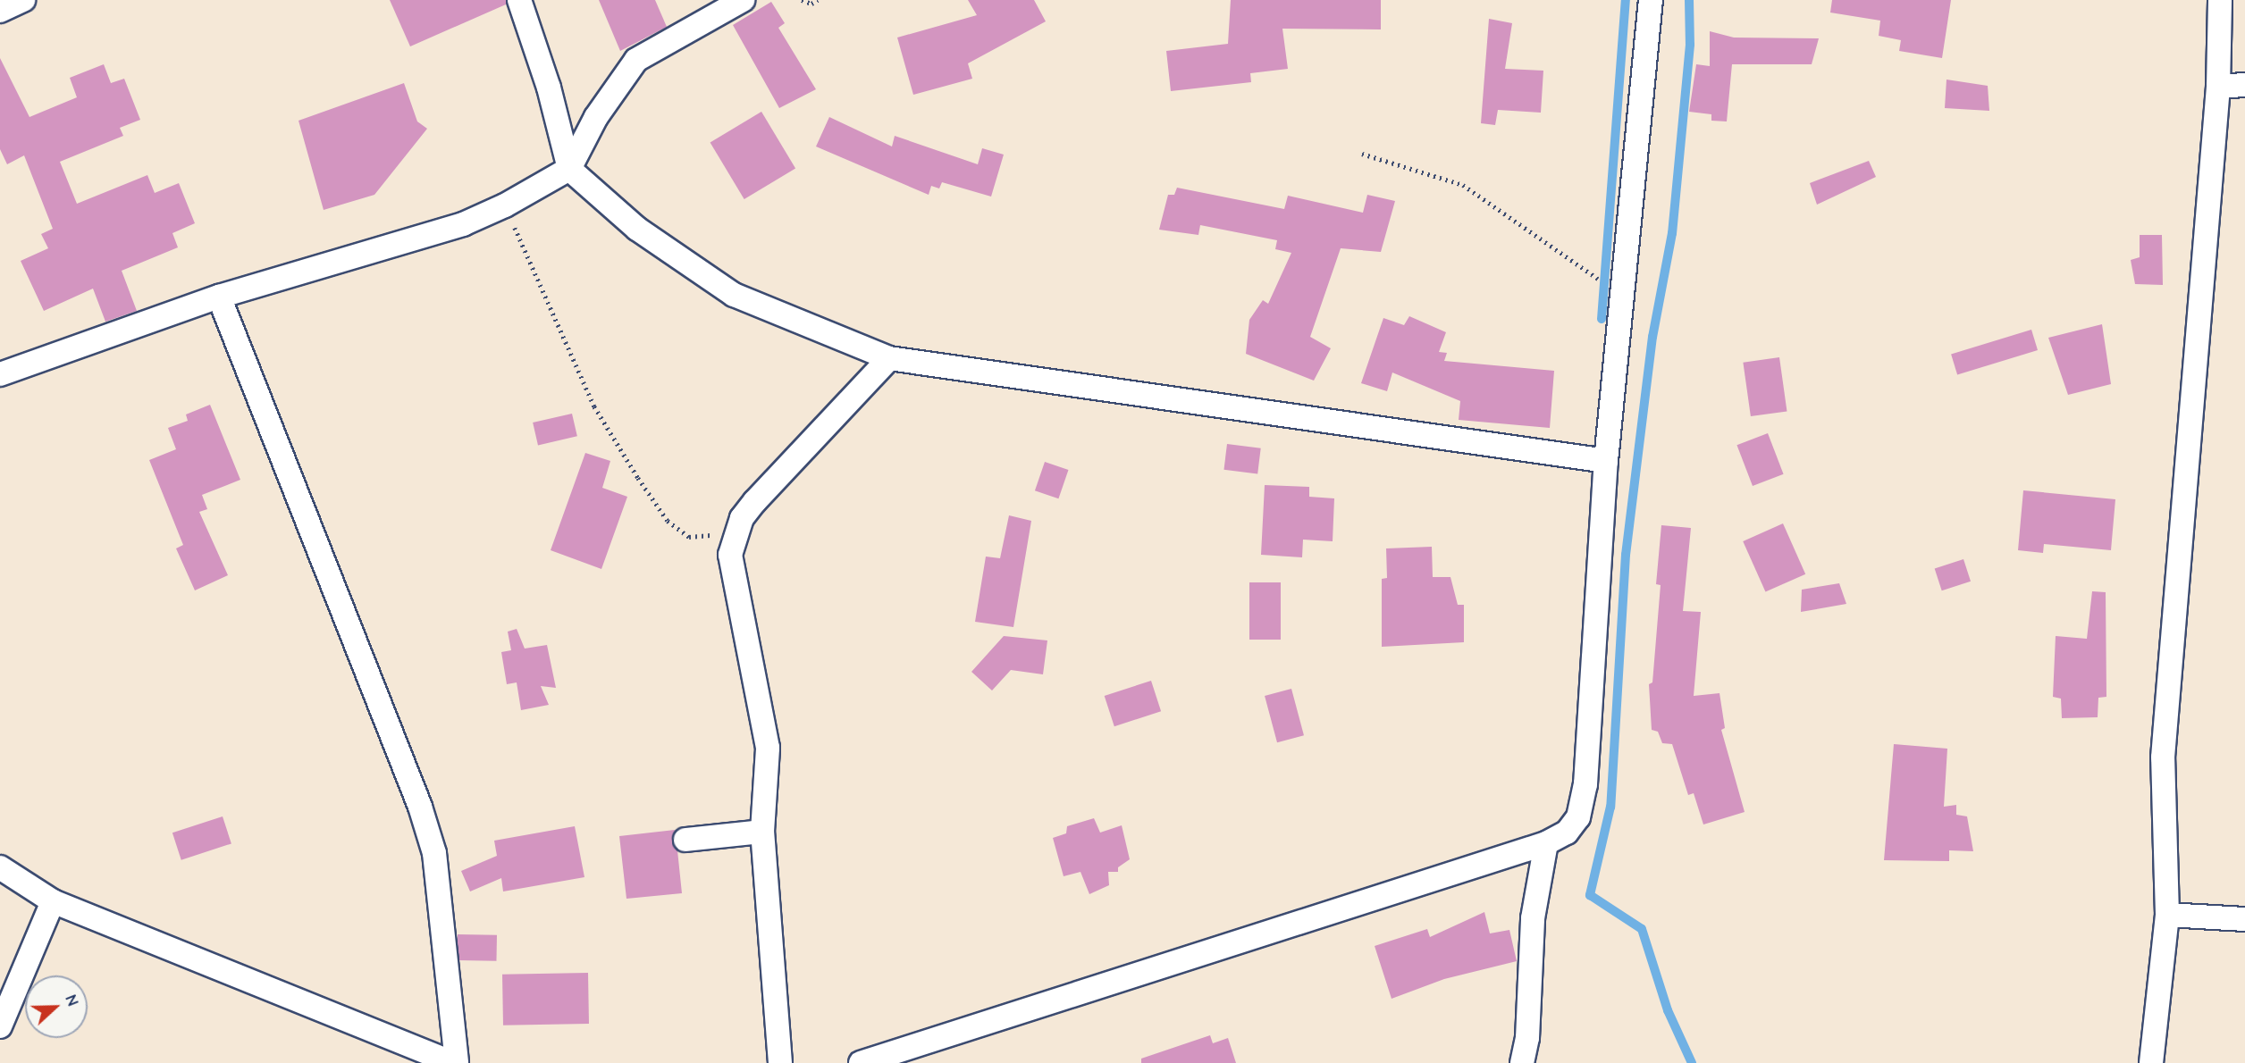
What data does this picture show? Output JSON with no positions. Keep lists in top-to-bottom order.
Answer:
{
  "north": "right"
}
